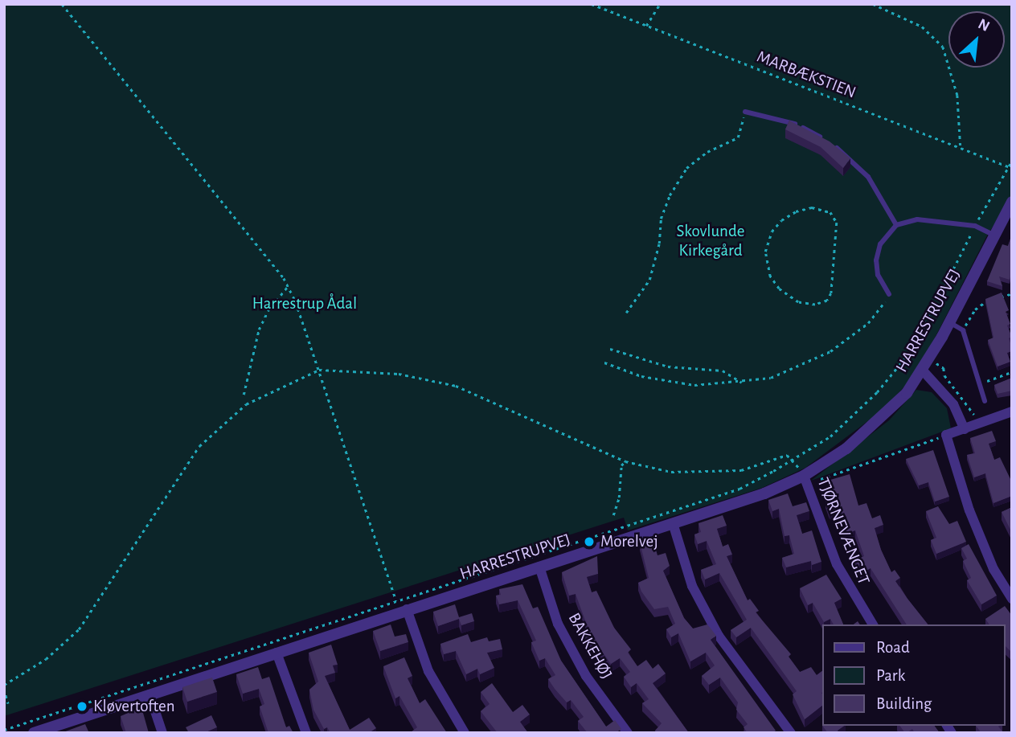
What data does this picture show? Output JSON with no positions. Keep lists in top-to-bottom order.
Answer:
{
  "streets": {
    "street": ["HARRESTRUPVEJ", "TJØRNEVÆNGET", "BAKKEHØJ"],
    "path": ["MARBÆKSTIEN"]
  },
  "crossings": [
    ["HARRESTRUPVEJ", "TJØRNEVÆNGET"],
    ["HARRESTRUPVEJ", "BAKKEHØJ"]
  ],
  "parks": ["Skovlunde Kirkegård", "Harrestrup Ådal"],
  "places": ["Morelvej", "Kløvertoften"],
  "legend": ["Road", "Park", "Building"],
  "north": "top right"
}
